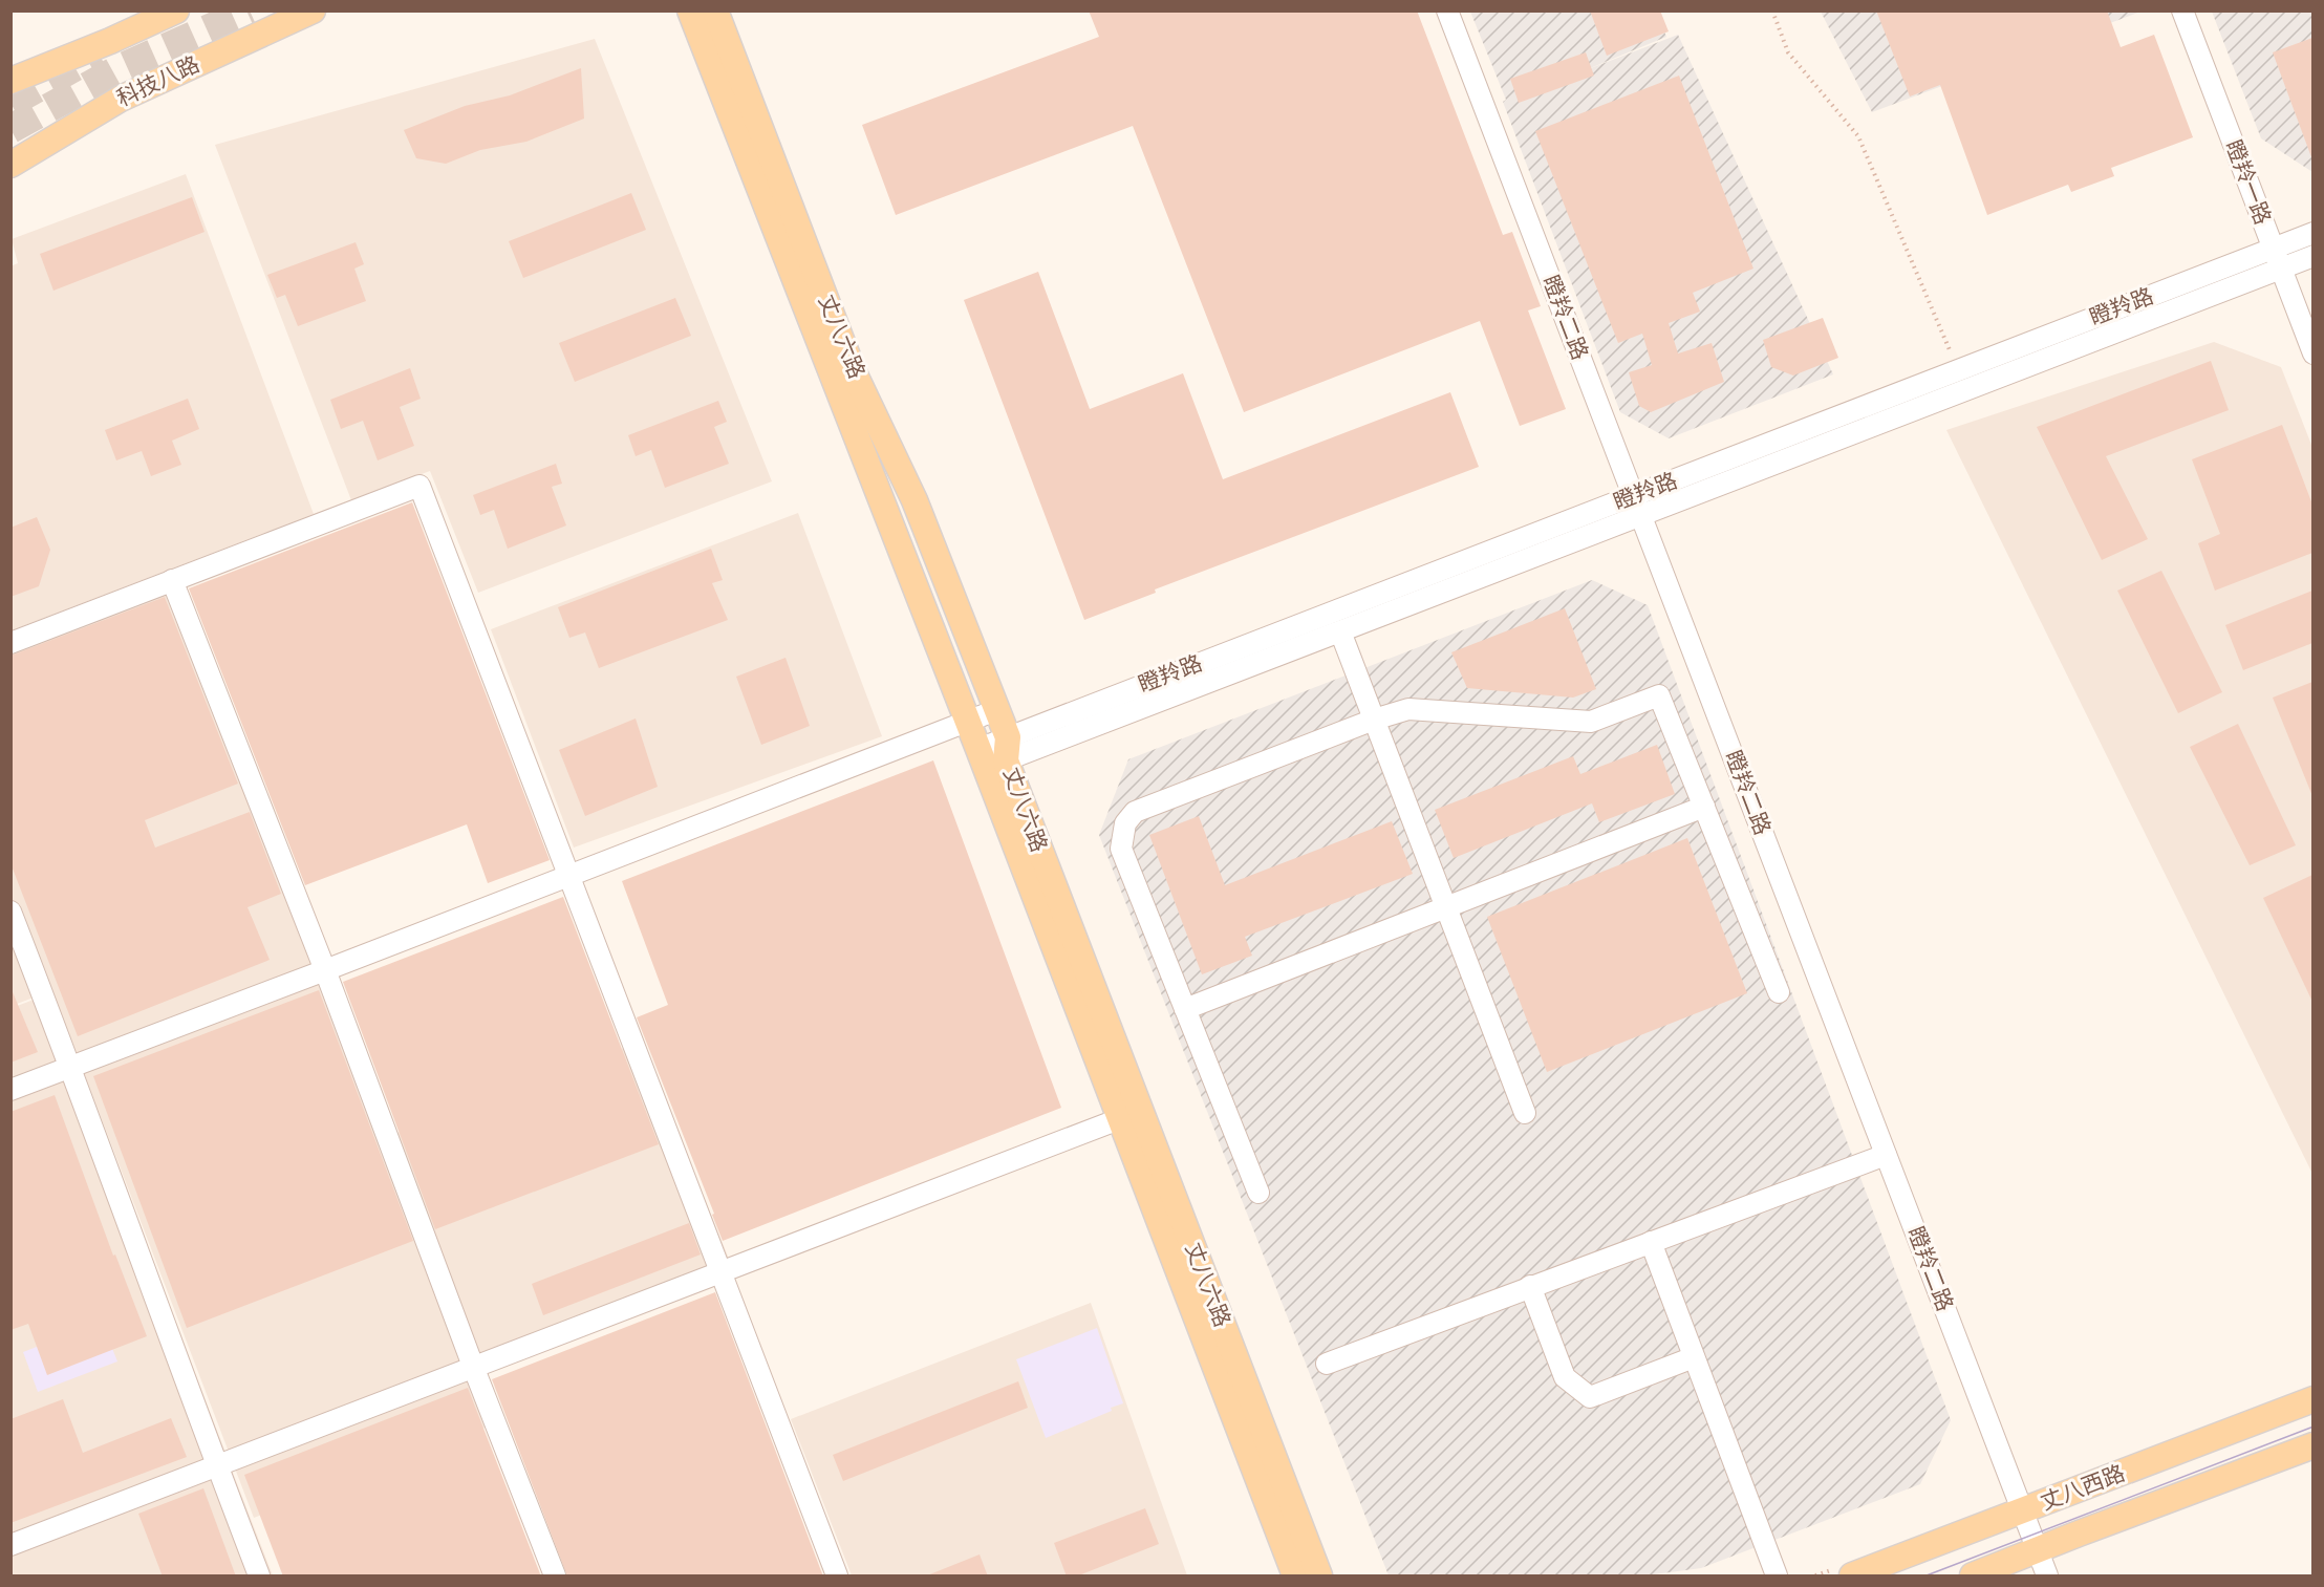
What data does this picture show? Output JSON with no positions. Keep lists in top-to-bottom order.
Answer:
{
  "streets": {
    "main road": ["科技八路", "丈八六路", "丈八西路"],
    "street": ["瞪羚一路", "瞪羚路", "瞪羚二路"]
  },
  "crossings": [
    ["瞪羚一路", "瞪羚路"],
    ["瞪羚路", "瞪羚二路"],
    ["瞪羚路", "丈八六路"],
    ["瞪羚二路", "丈八西路"]
  ]
}
